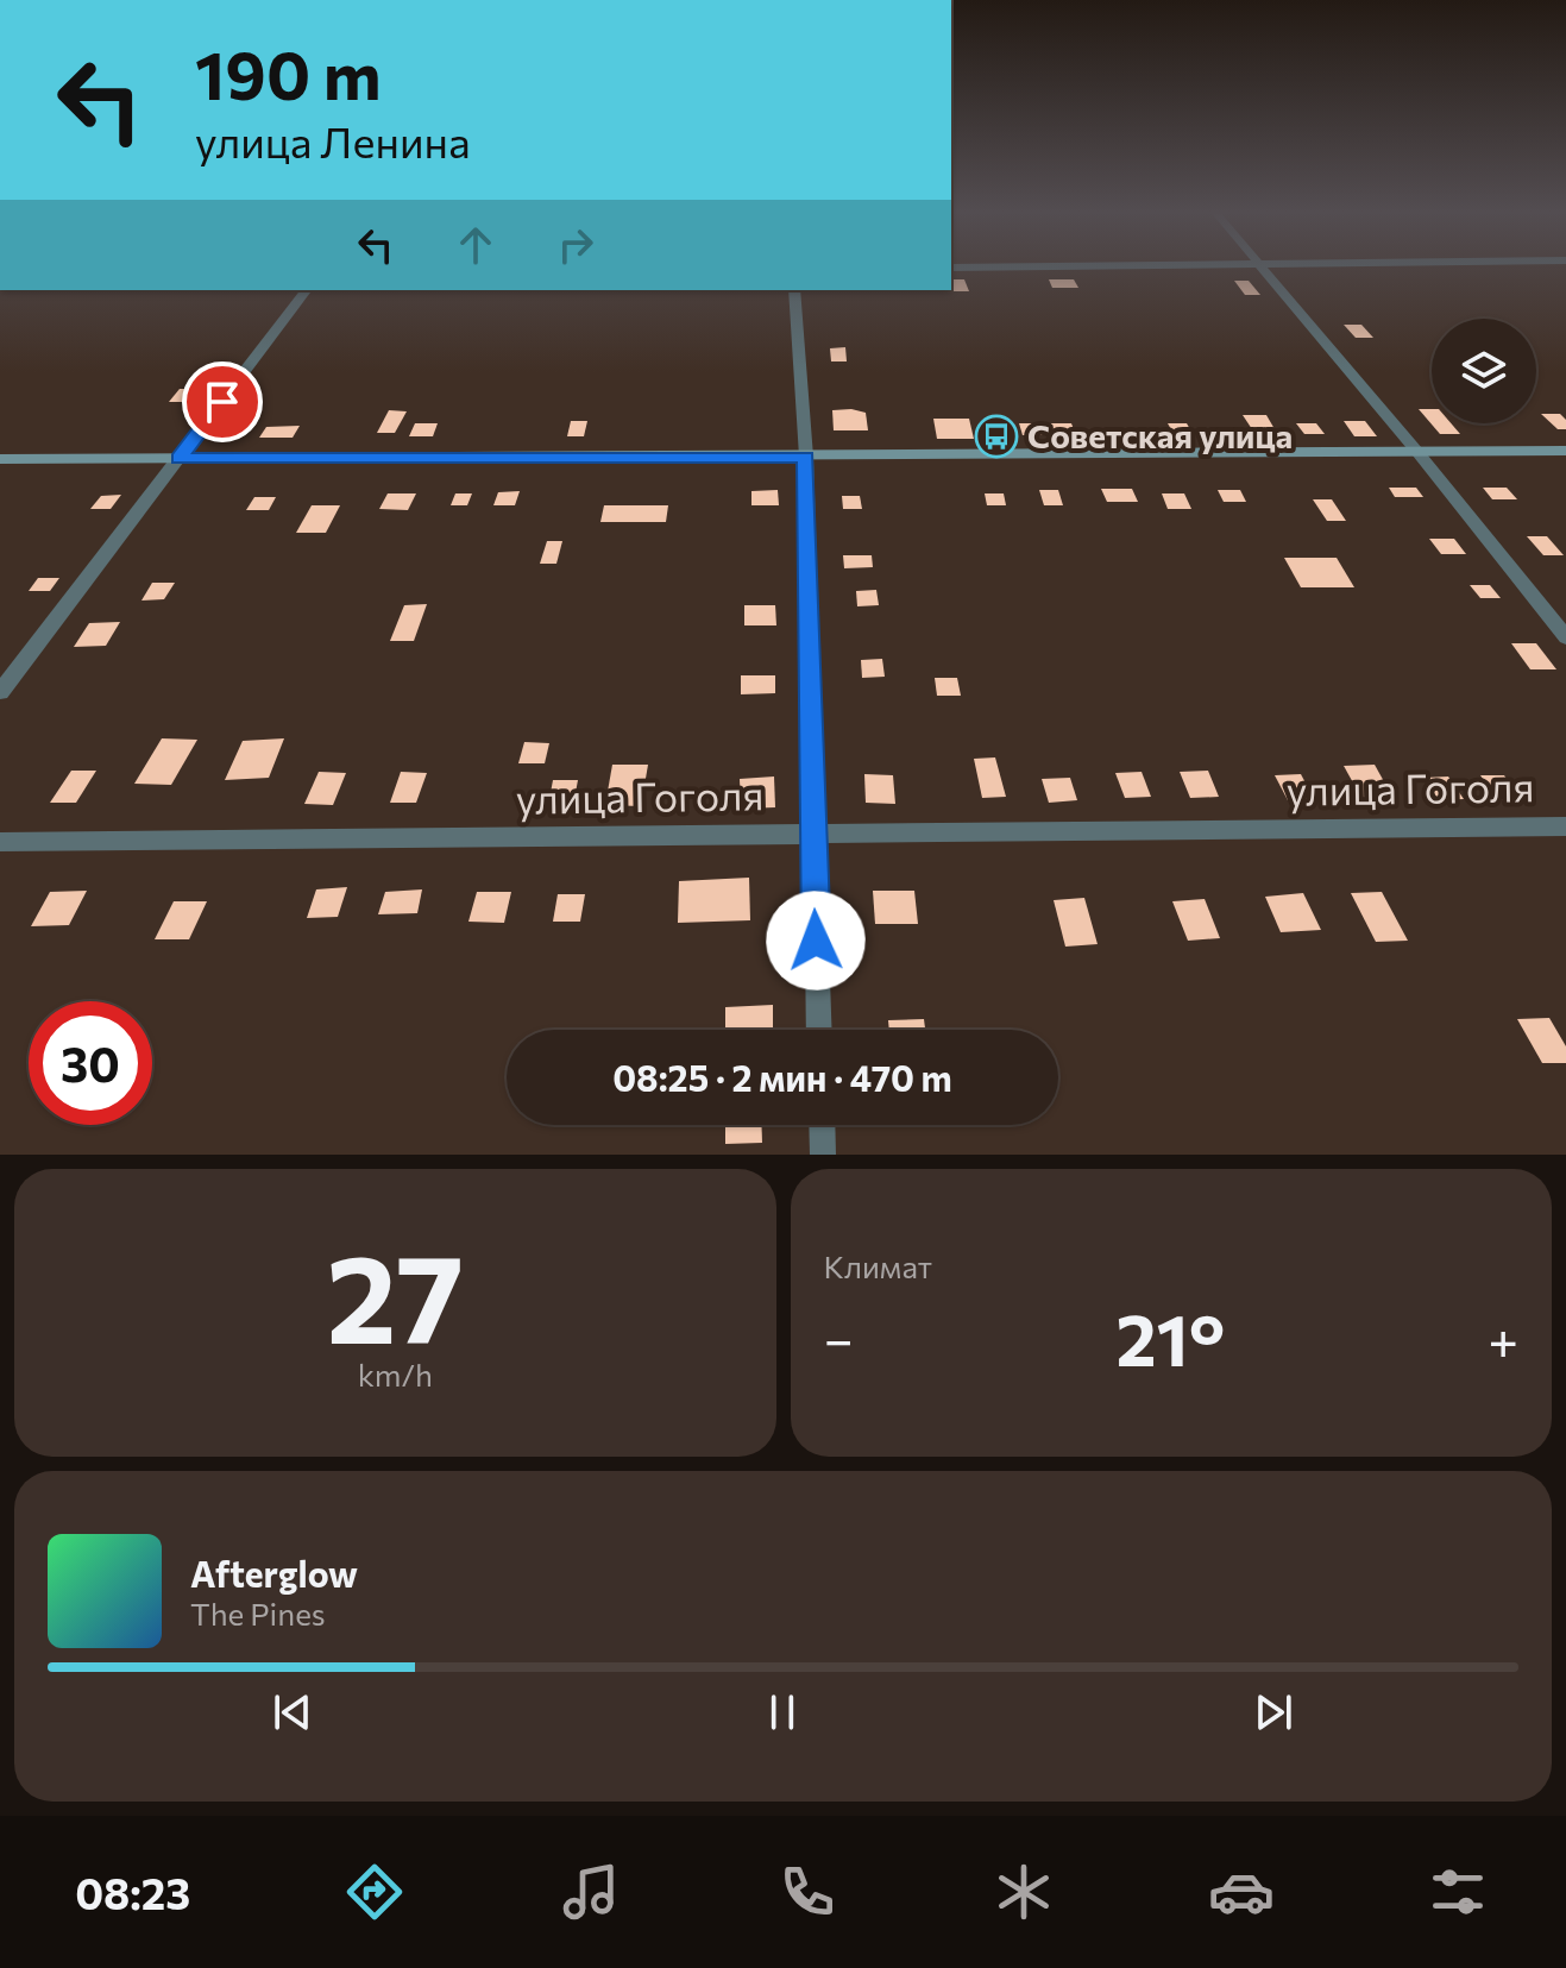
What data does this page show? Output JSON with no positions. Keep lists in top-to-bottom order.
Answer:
{
  "streets": {
    "street": ["улица Гоголя"]
  },
  "places": {
    "bus stop": ["Советская улица"]
  },
  "page": {
    "turn": ["190 m", "улица Ленина"],
    "limit": "30",
    "trip": "08:25 · 2 мин · 470 m",
    "tile": [
      ["27", "km/h"],
      "Климат"
    ],
    "heat": ["−", "21°", "+"],
    "song": ["Afterglow", "The Pines"],
    "tabs": "08:23"
  }
}
